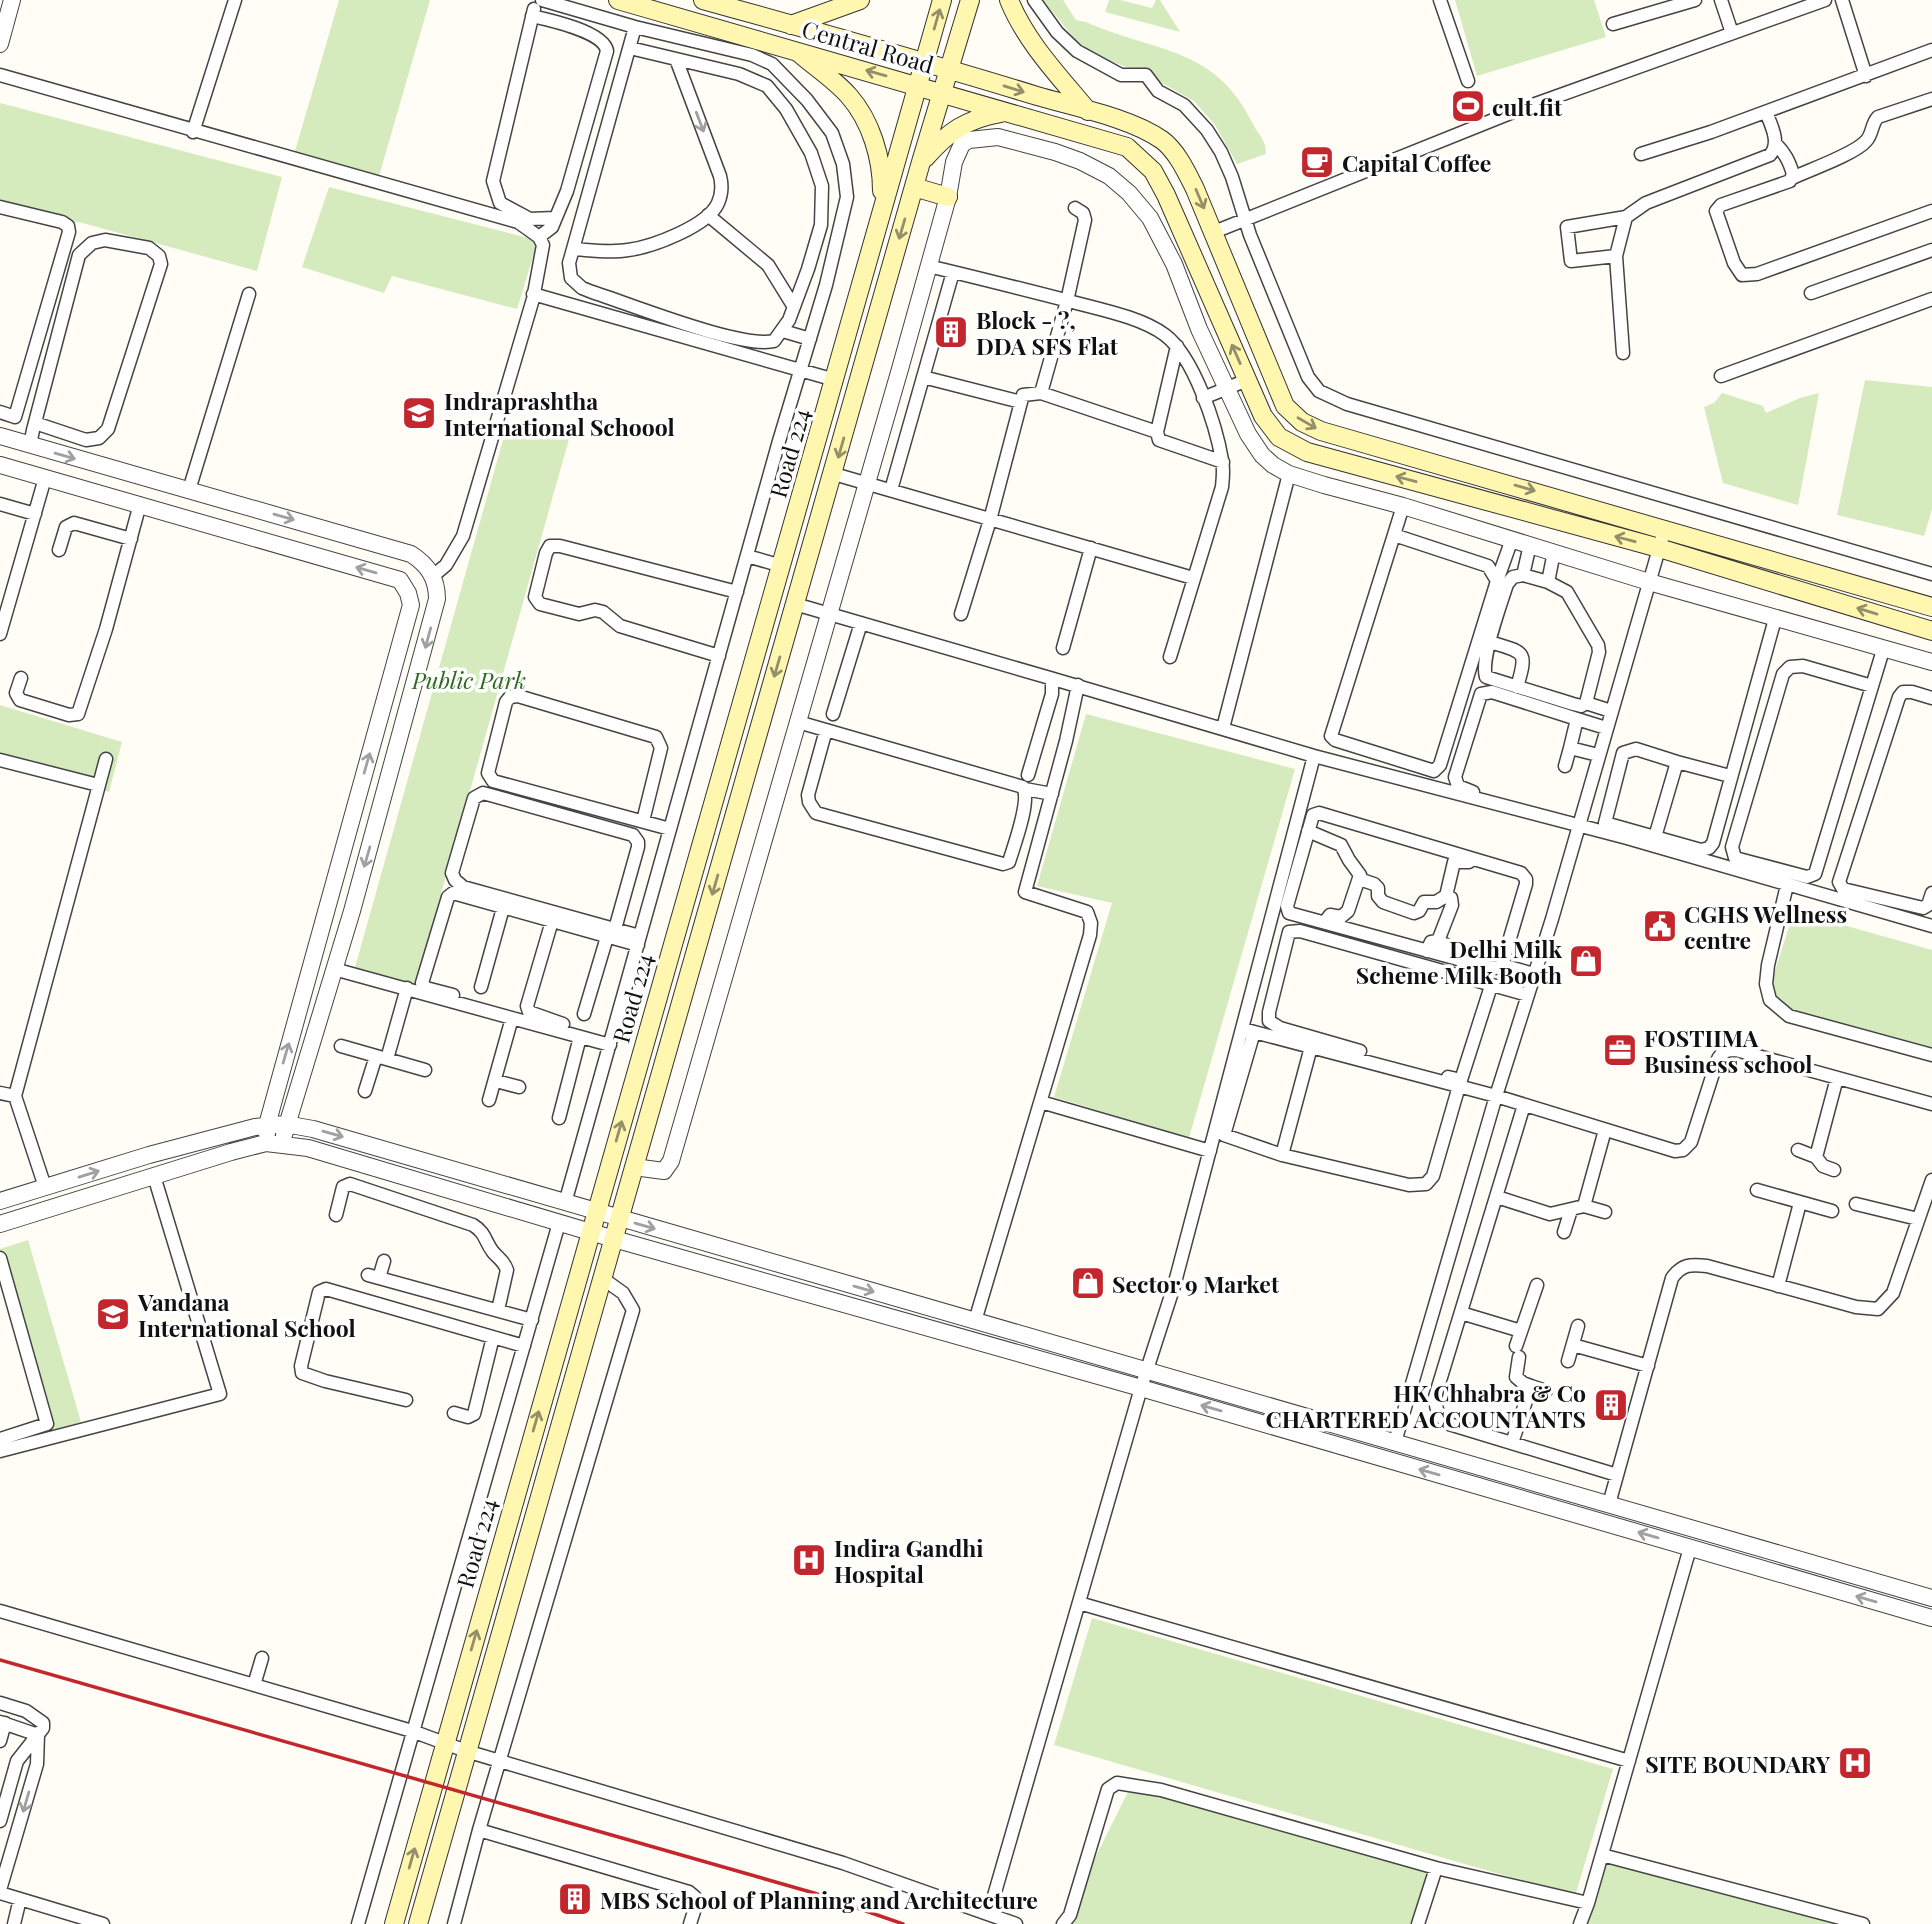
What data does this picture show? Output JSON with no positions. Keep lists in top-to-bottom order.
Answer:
{
  "streets": {
    "main road": ["Central Road", "Road 224"]
  },
  "crossings": [
    ["Central Road", "Road 224"]
  ],
  "parks": ["Public Park"],
  "places": {
    "sports": ["cult.fit"],
    "cafe": ["Capital Coffee"],
    "building": ["Block - ?, DDA SFS Flat", "HK Chhabra & Co CHARTERED ACCOUNTANTS", "MBS School of Planning and Architecture"],
    "school or university": ["Indraprashtha International Schoool", "Vandana International School"],
    "public building": ["CGHS Wellness centre"],
    "shop": ["Delhi Milk Scheme Milk Booth", "Sector 9 Market"],
    "office": ["FOSTIIMA Business school"],
    "hospital": ["Indira Gandhi Hospital", "SITE BOUNDARY"]
  }
}
